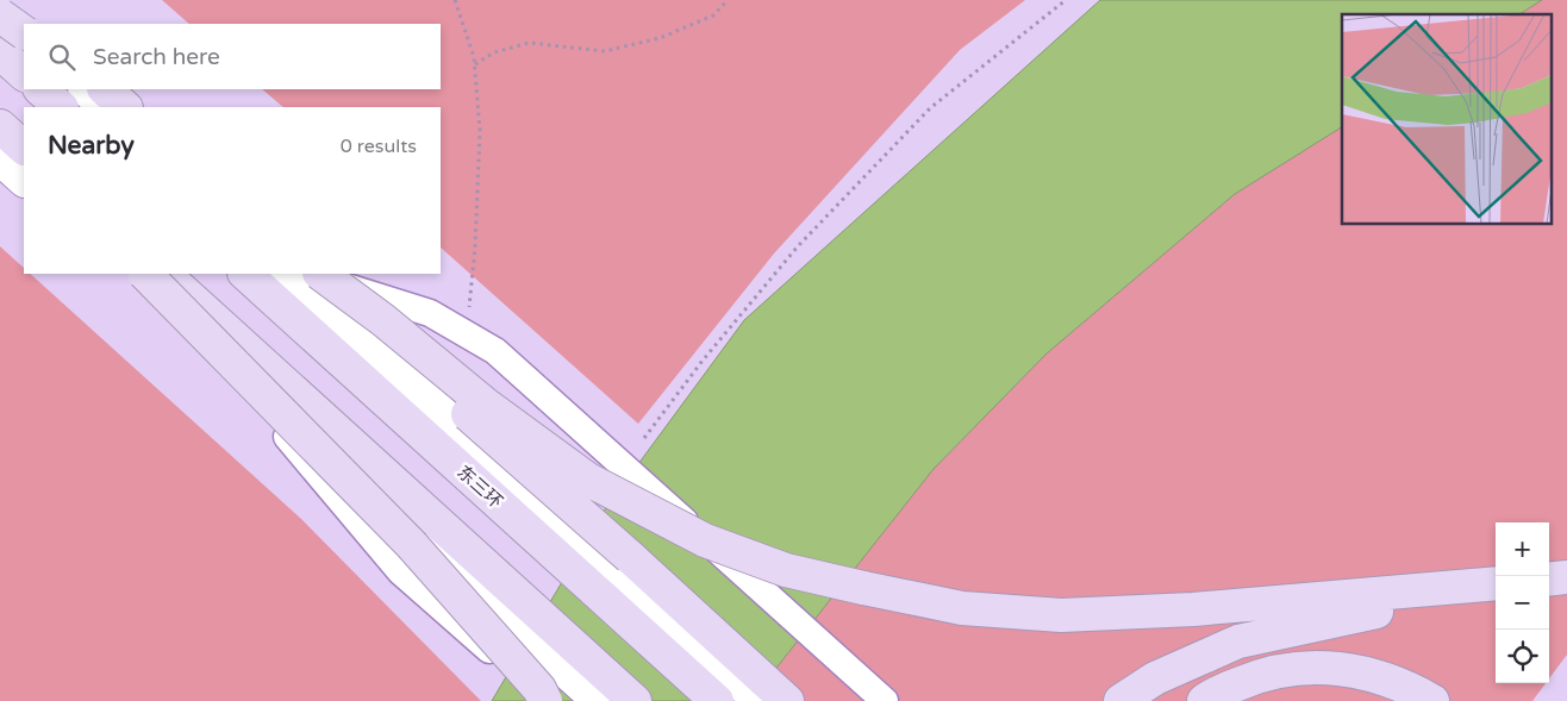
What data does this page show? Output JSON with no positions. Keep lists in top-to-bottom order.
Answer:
{
  "streets": {
    "highway": ["东三环"]
  },
  "page": {
    "search": "Search here",
    "heading": ["Nearby", "0 results"],
    "map_buttons": ["+", "−"]
  }
}
